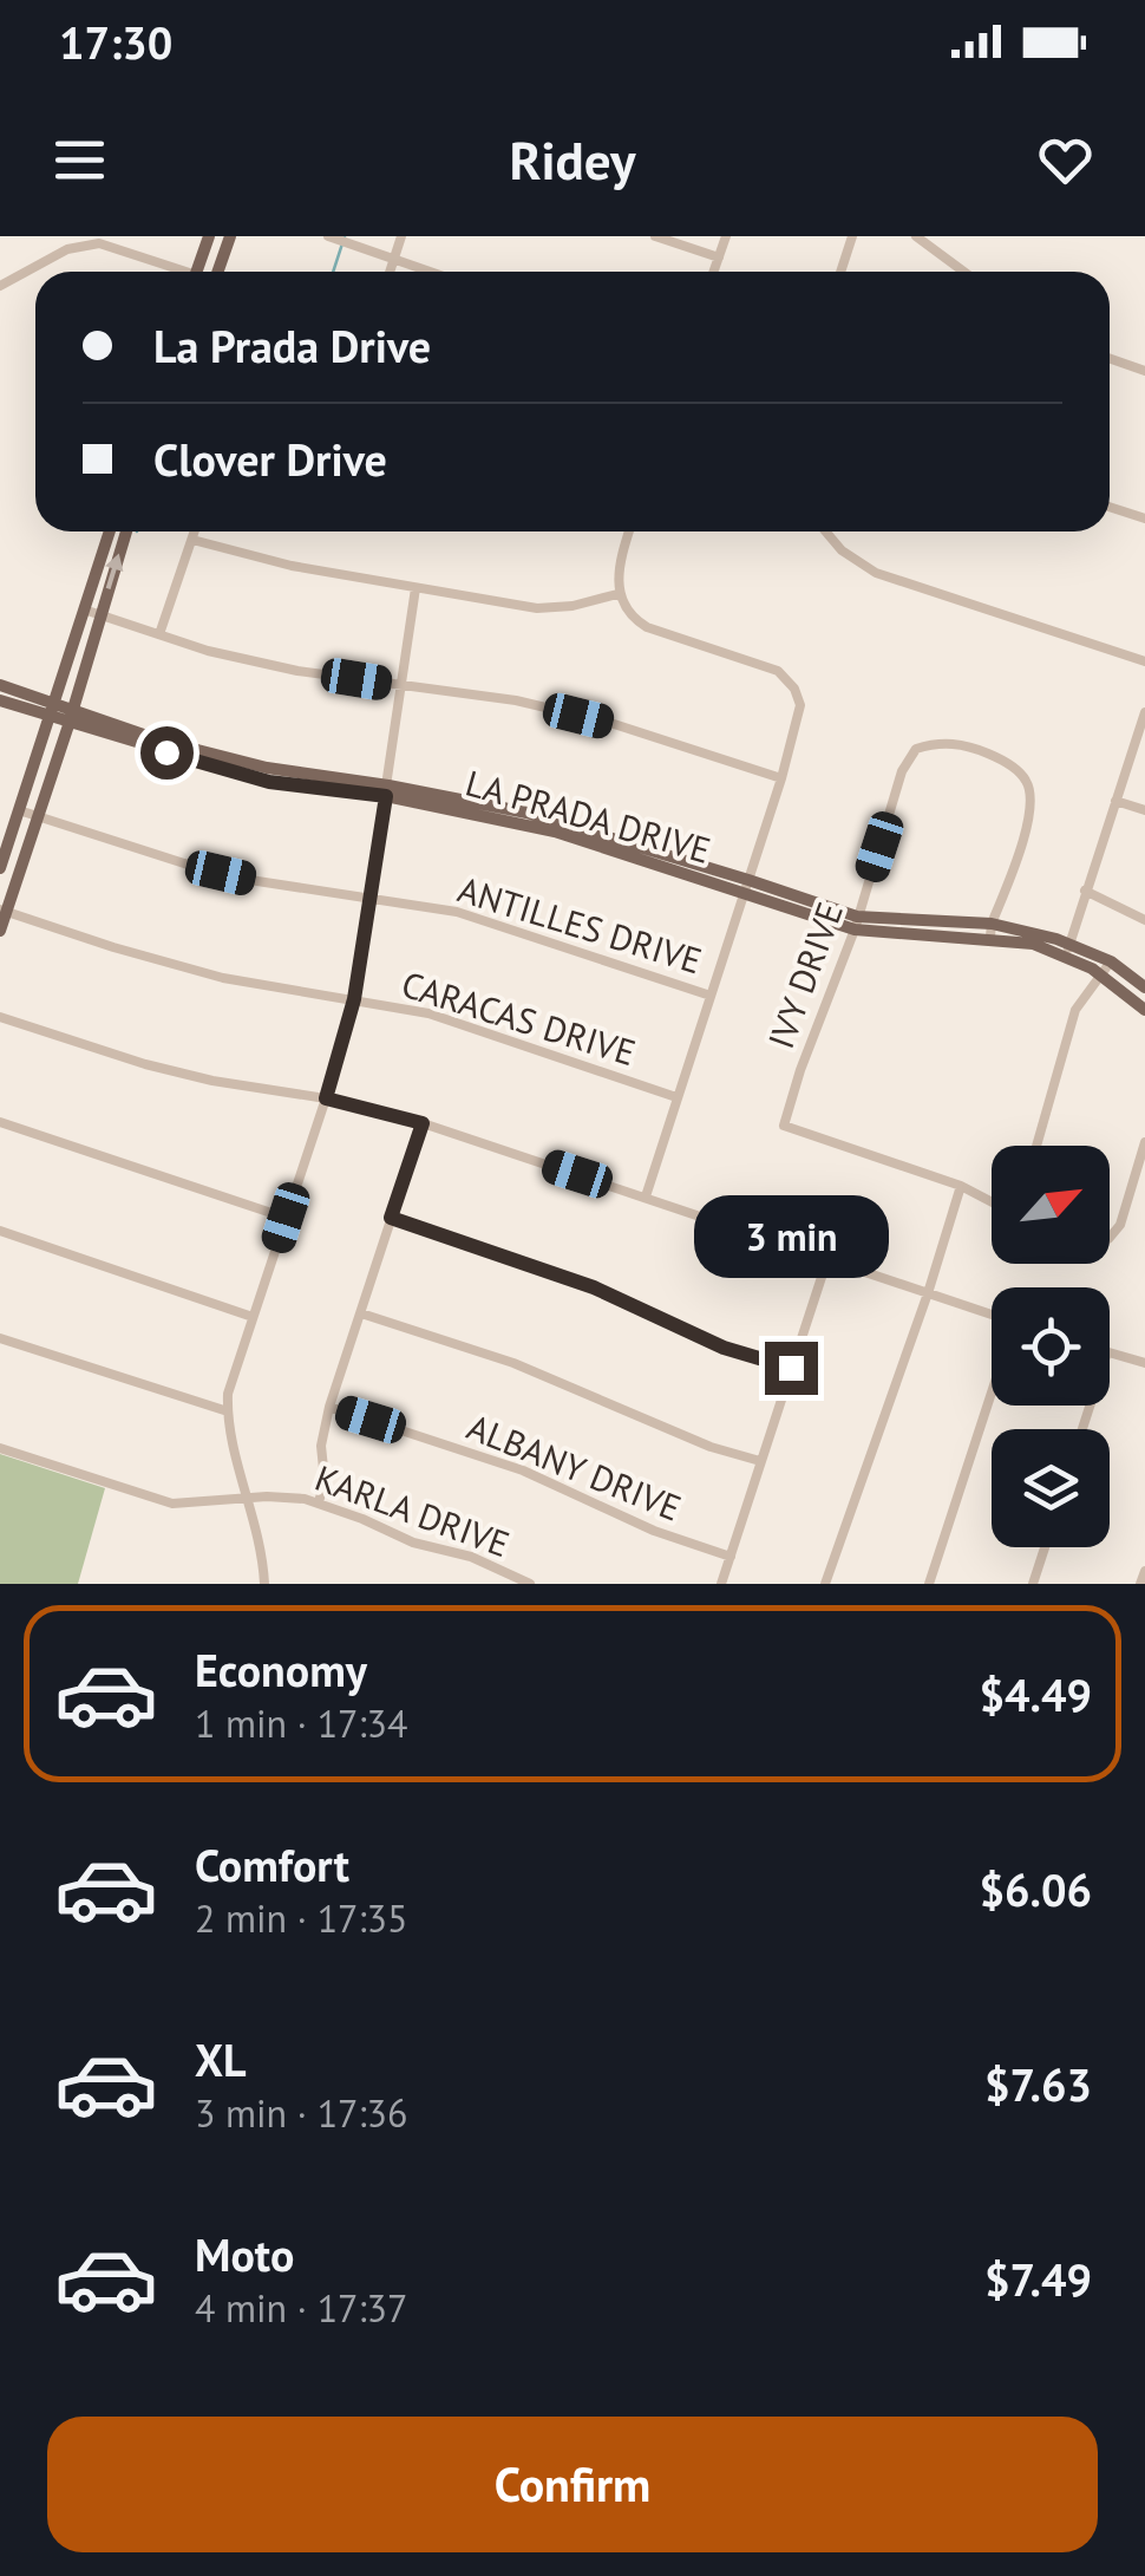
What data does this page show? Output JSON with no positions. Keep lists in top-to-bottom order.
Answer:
{
  "streets": {
    "main road": ["LA PRADA DRIVE"],
    "street": [
      "ANTILLES DRIVE",
      "IVY DRIVE",
      "CARACAS DRIVE",
      "ALBANY DRIVE",
      "KARLA DRIVE"
    ]
  },
  "crossings": [
    ["LA PRADA DRIVE", "IVY DRIVE"]
  ],
  "north": "top right",
  "page": {
    "status": "17:30",
    "header": "Ridey",
    "banner": ["La Prada Drive", "Clover Drive"],
    "bubble": "3 min",
    "list": [
      {
        "name": "Economy",
        "note": "1 min · 17:34",
        "value": "$4.49"
      },
      {
        "name": "Comfort",
        "note": "2 min · 17:35",
        "value": "$6.06"
      },
      {
        "name": "XL",
        "note": "3 min · 17:36",
        "value": "$7.63"
      },
      {
        "name": "Moto",
        "note": "4 min · 17:37",
        "value": "$7.49"
      }
    ],
    "buttons": "Confirm"
  }
}
